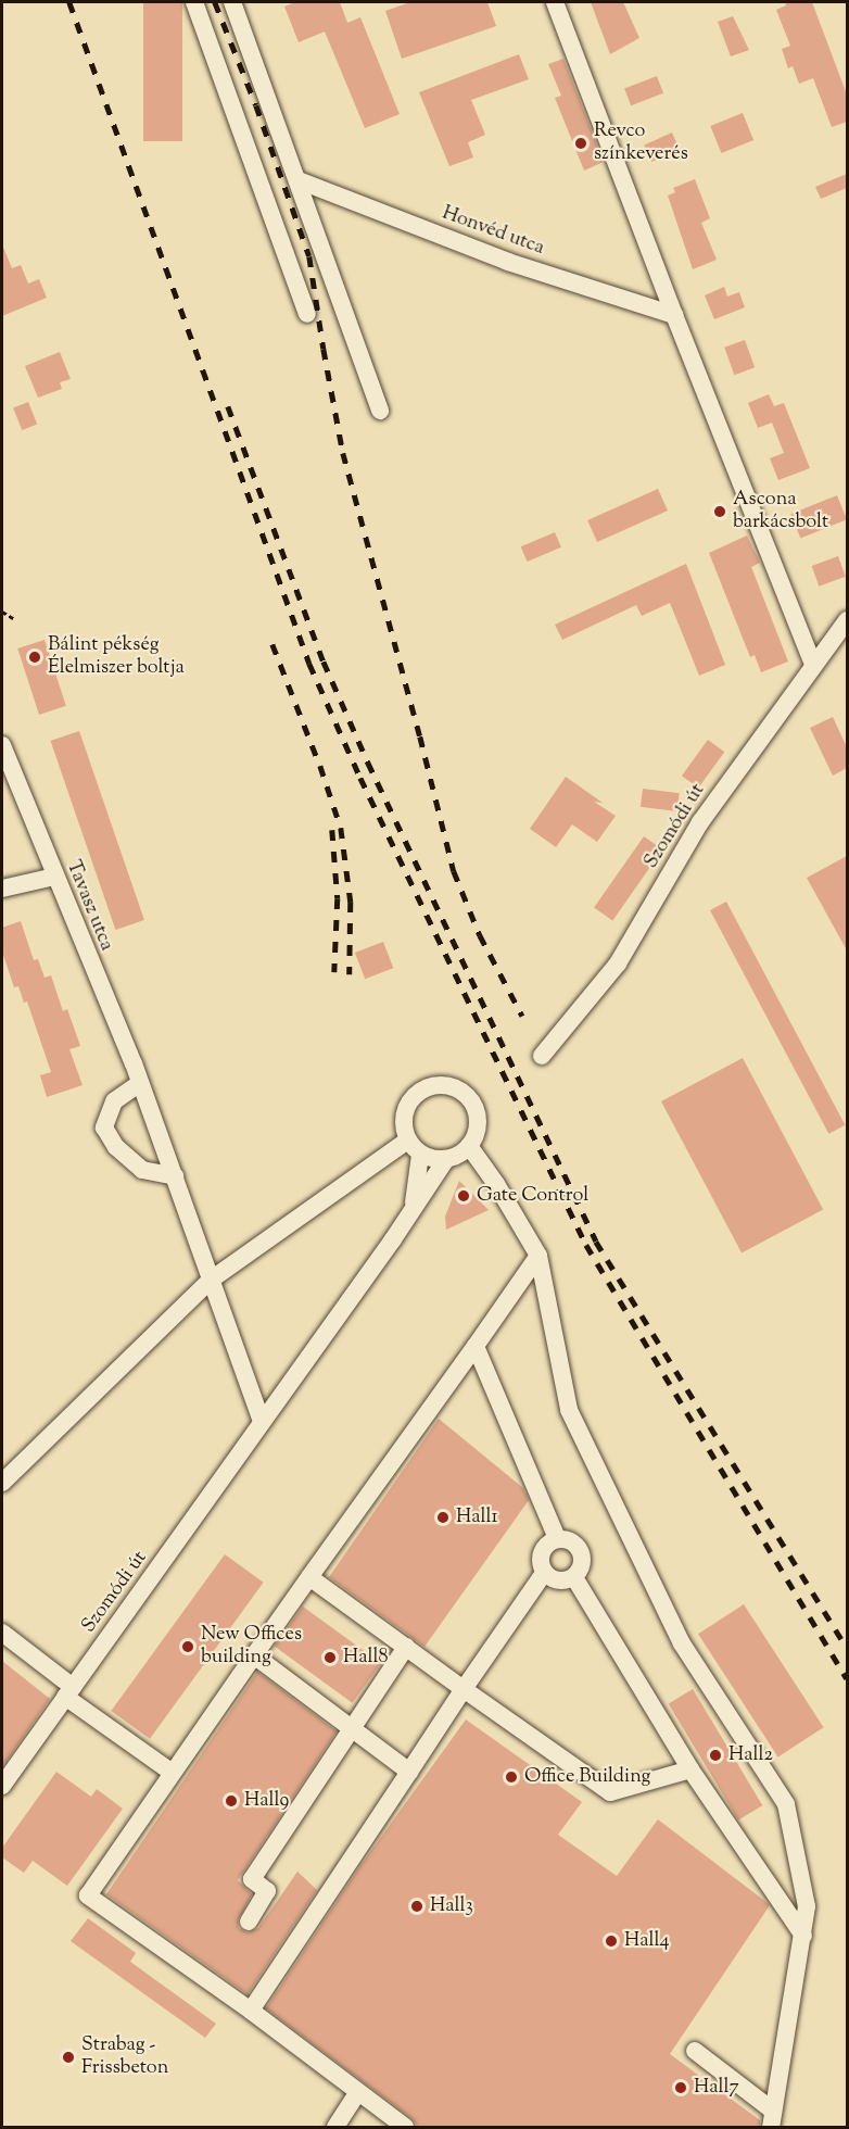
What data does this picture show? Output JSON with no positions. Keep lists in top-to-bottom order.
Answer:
{
  "streets": {
    "street": ["Honvéd utca", "Szomódi út", "Tavasz utca"]
  },
  "crossings": [
    ["Szomódi út", "Tavasz utca"]
  ],
  "places": [
    "Revco színkeverés",
    "Ascona barkácsbolt",
    "Bálint pékség Élelmiszer boltja",
    "Gate Control",
    "Hall1",
    "New Offices building",
    "Hall8",
    "Hall2",
    "Office Building",
    "Hall9",
    "Hall3",
    "Hall4",
    "Strabag - Frissbeton",
    "Hall7"
  ]
}
